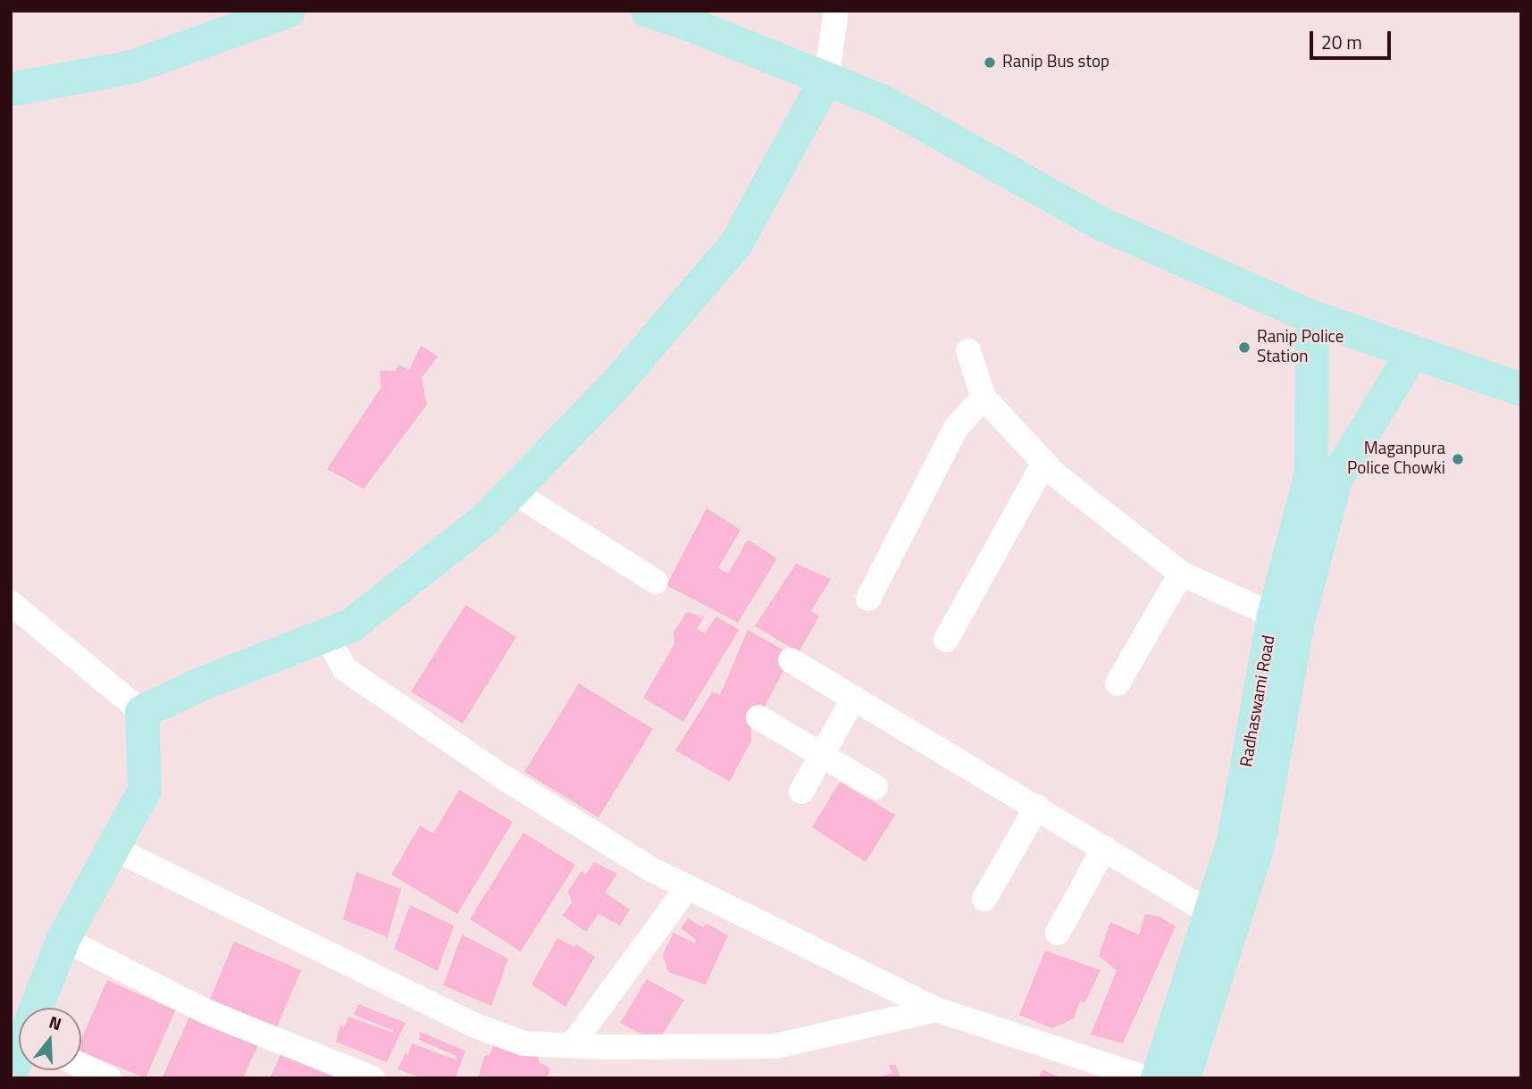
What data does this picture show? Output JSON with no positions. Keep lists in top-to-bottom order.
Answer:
{
  "streets": {
    "street": ["Radhaswami Road"]
  },
  "places": ["Ranip Bus stop", "Ranip Police Station", "Maganpura Police Chowki"],
  "scale_bar": "20 m",
  "north": "top"
}
